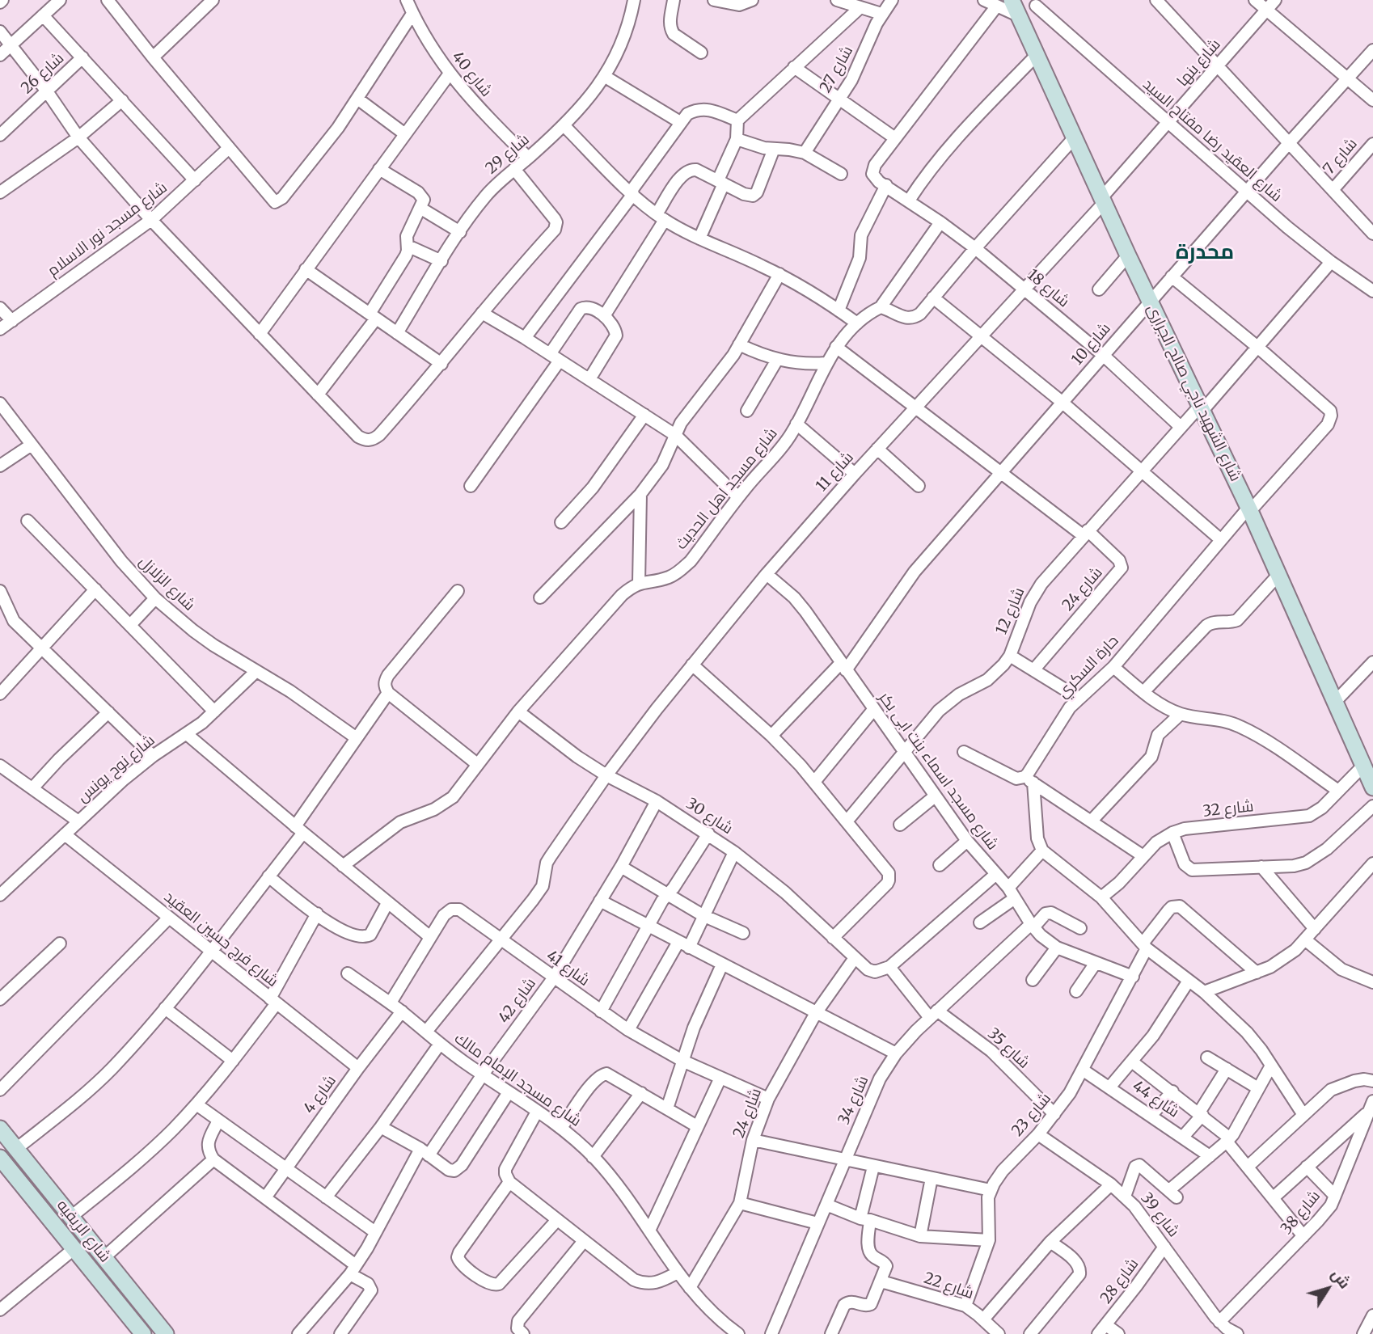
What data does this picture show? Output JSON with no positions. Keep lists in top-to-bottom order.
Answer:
{
  "streets": {
    "street": [
      "شارع بنها",
      "شارع 27",
      "شارع 26",
      "شارع 40",
      "شارع العقيد رضا مفتاح السيد",
      "شارع 29",
      "شارع 7",
      "شارع مسجد نور الاسلام",
      "شارع 18",
      "شارع 10",
      "شارع الشهيد ناجي صالح الجرارى",
      "شارع 11",
      "شارع مسجد اهل الحديث",
      "شارع الزلازل",
      "شارع 24",
      "شارع 12",
      "حارة السكري",
      "شارع نوح يونس",
      "شارع مسجد اسماء بنت ابى بكر",
      "شارع 32",
      "شارع 30",
      "شارع فرج حسين العقيد",
      "شارع 41",
      "شارع 42",
      "شارع 35",
      "شارع مسجد الإمام مالك",
      "شارع 4",
      "شارع 44",
      "شارع 34",
      "شارع 23",
      "شارع 38",
      "شارع 39",
      "شارع الريفيه",
      "شارع 28",
      "شارع 22"
    ]
  },
  "crossings": [
    ["شارع بنها", "شارع العقيد رضا مفتاح السيد"],
    ["شارع بنها", "شارع الشهيد ناجي صالح الجرارى"],
    ["شارع بنها", "شارع 11"],
    ["شارع 40", "شارع 29"],
    ["شارع العقيد رضا مفتاح السيد", "شارع 10"],
    ["شارع العقيد رضا مفتاح السيد", "شارع 12"],
    ["شارع 18", "شارع 10"],
    ["شارع 18", "شارع 11"],
    ["شارع 18", "شارع مسجد اهل الحديث"],
    ["شارع 18", "شارع 12"],
    ["شارع 10", "شارع الشهيد ناجي صالح الجرارى"],
    ["شارع 10", "شارع مسجد اسماء بنت ابى بكر"],
    ["شارع الشهيد ناجي صالح الجرارى", "شارع 11"],
    ["شارع الشهيد ناجي صالح الجرارى", "شارع 12"],
    ["شارع الشهيد ناجي صالح الجرارى", "حارة السكري"],
    ["شارع الشهيد ناجي صالح الجرارى", "شارع 32"],
    ["شارع 11", "شارع مسجد اسماء بنت ابى بكر"],
    ["شارع 11", "شارع 30"],
    ["شارع 11", "شارع 41"],
    ["شارع 11", "شارع مسجد الإمام مالك"],
    ["شارع الزلازل", "شارع نوح يونس"],
    ["شارع 24", "شارع 12"],
    ["شارع 24", "شارع 30"],
    ["شارع 24", "شارع 41"],
    ["شارع 24", "شارع مسجد الإمام مالك"],
    ["شارع 12", "حارة السكري"],
    ["شارع 12", "شارع مسجد اسماء بنت ابى بكر"],
    ["شارع نوح يونس", "شارع فرج حسين العقيد"],
    ["شارع مسجد اسماء بنت ابى بكر", "شارع 34"],
    ["شارع مسجد اسماء بنت ابى بكر", "شارع 23"],
    ["شارع 30", "شارع 42"],
    ["شارع 30", "شارع 35"],
    ["شارع فرج حسين العقيد", "شارع 4"],
    ["شارع 41", "شارع 42"],
    ["شارع 41", "شارع مسجد الإمام مالك"],
    ["شارع 42", "شارع مسجد الإمام مالك"],
    ["شارع 35", "شارع 34"],
    ["شارع 35", "شارع 23"],
    ["شارع مسجد الإمام مالك", "شارع 4"],
    ["شارع 44", "شارع 23"],
    ["شارع 23", "شارع 39"],
    ["شارع 38", "شارع 39"],
    ["شارع 39", "شارع 28"]
  ],
  "districts": ["محدرة"],
  "north": "top right"
}
